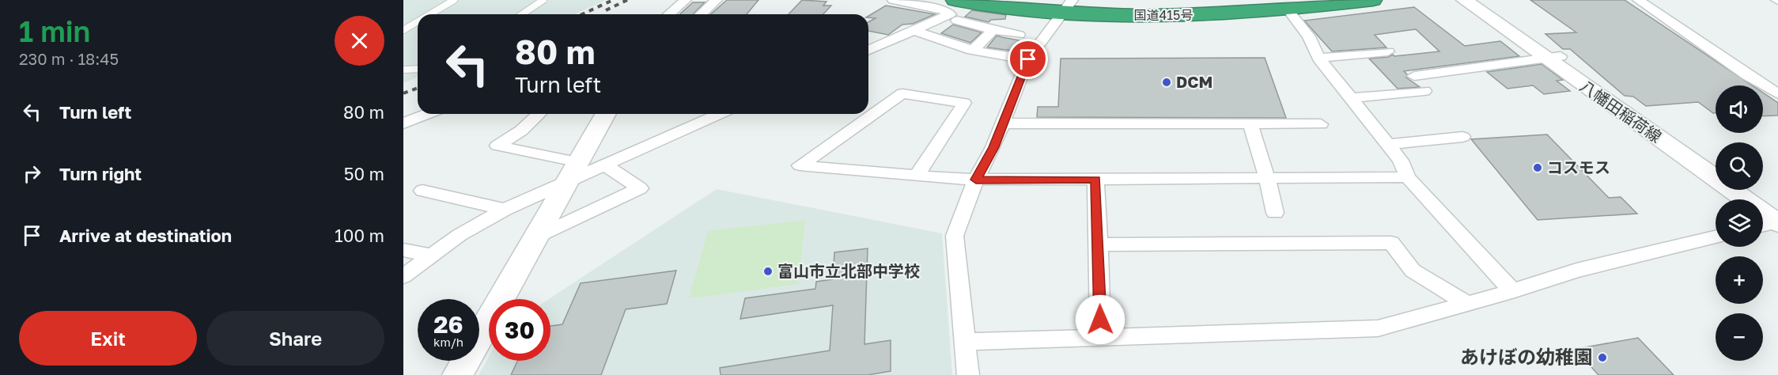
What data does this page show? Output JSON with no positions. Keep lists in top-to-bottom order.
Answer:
{
  "streets": {
    "highway": ["国道415号"],
    "main road": ["八幡田稲荷線"]
  },
  "places": [
    "DCM",
    "コスモス",
    "富山市立北部中学校",
    "あけぼの幼稚園"
  ],
  "page": {
    "heading": ["1 min", "230 m · 18:45"],
    "turn": ["80 m", "Turn left"],
    "list": [
      {
        "name": "Turn left",
        "value": "80 m"
      },
      {
        "name": "Turn right",
        "value": "50 m"
      },
      {
        "name": "Arrive at destination",
        "value": "100 m"
      }
    ],
    "map_buttons": ["+", "−"],
    "speed": "26 km/h",
    "limit": "30",
    "buttons": ["Exit", "Share"]
  }
}
